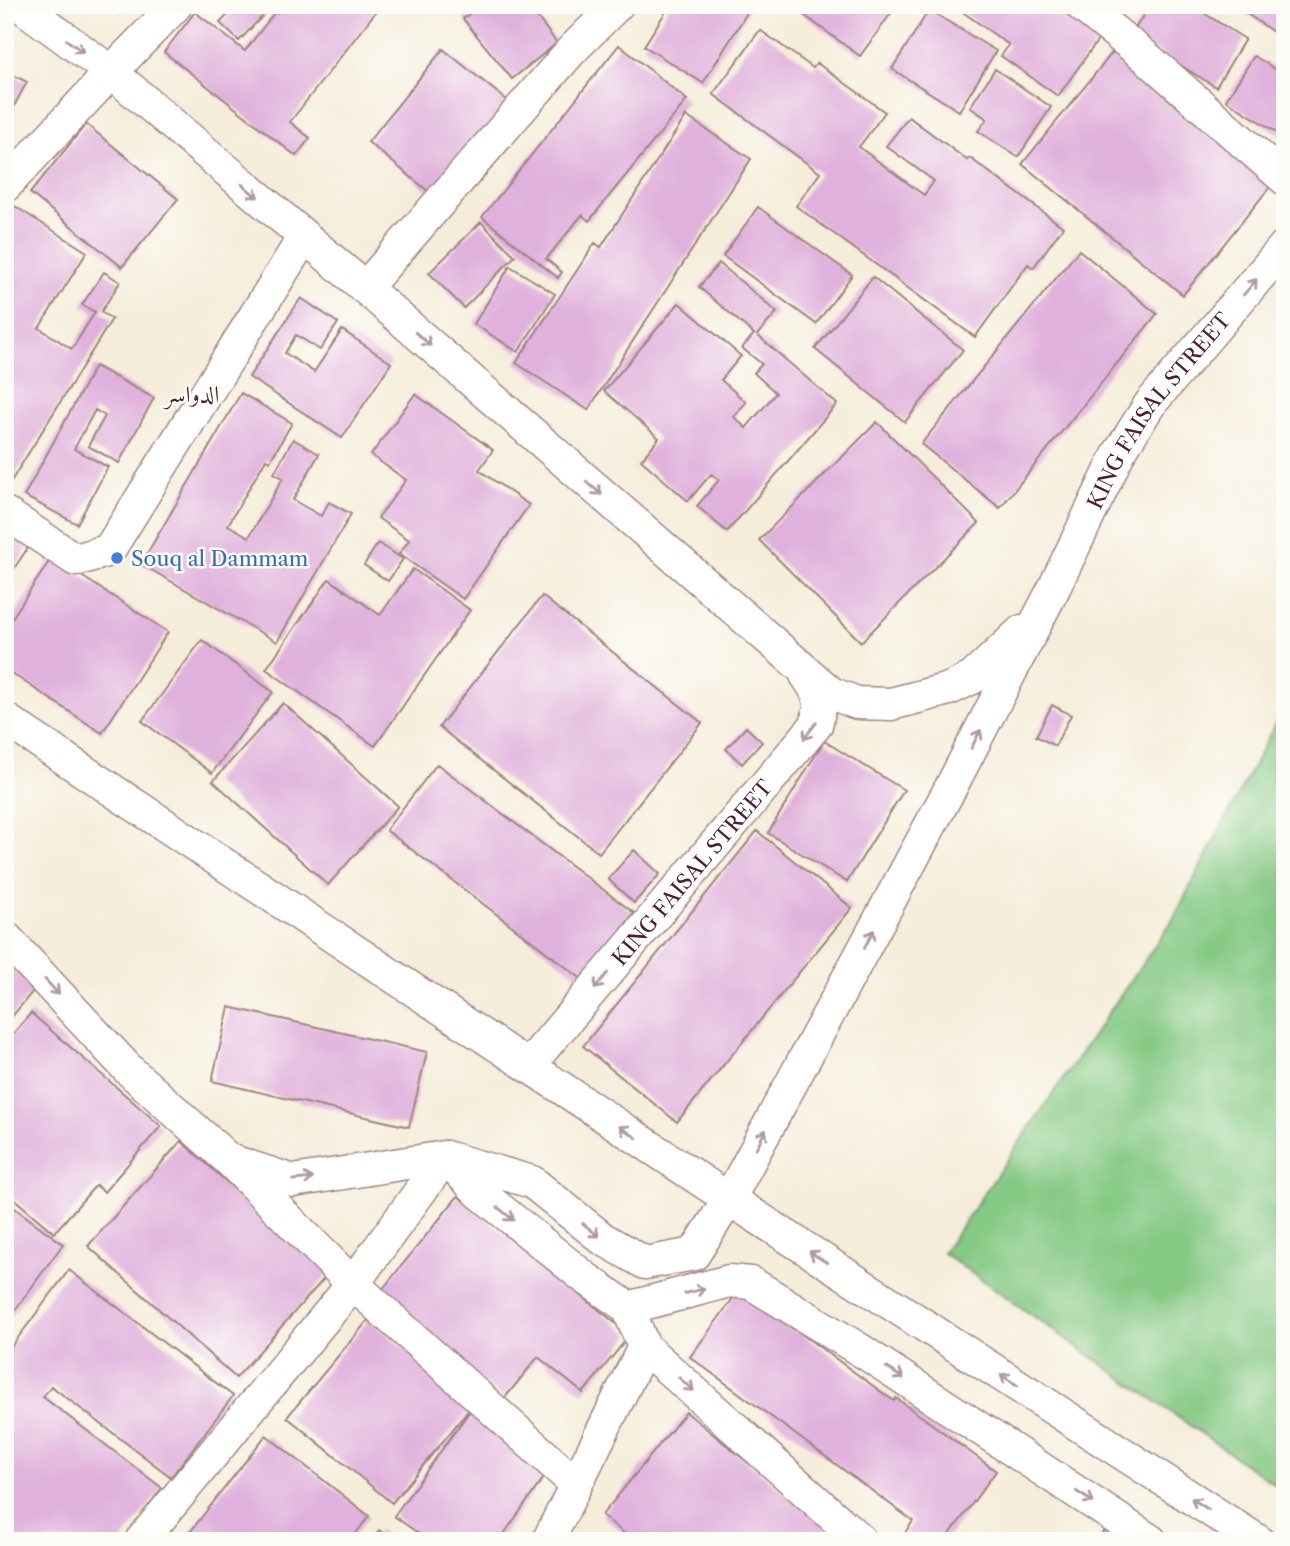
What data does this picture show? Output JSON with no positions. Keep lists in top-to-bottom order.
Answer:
{
  "streets": {
    "street": ["KING FAISAL STREET"]
  },
  "districts": ["الدواسر"],
  "places": ["Souq al Dammam"]
}
